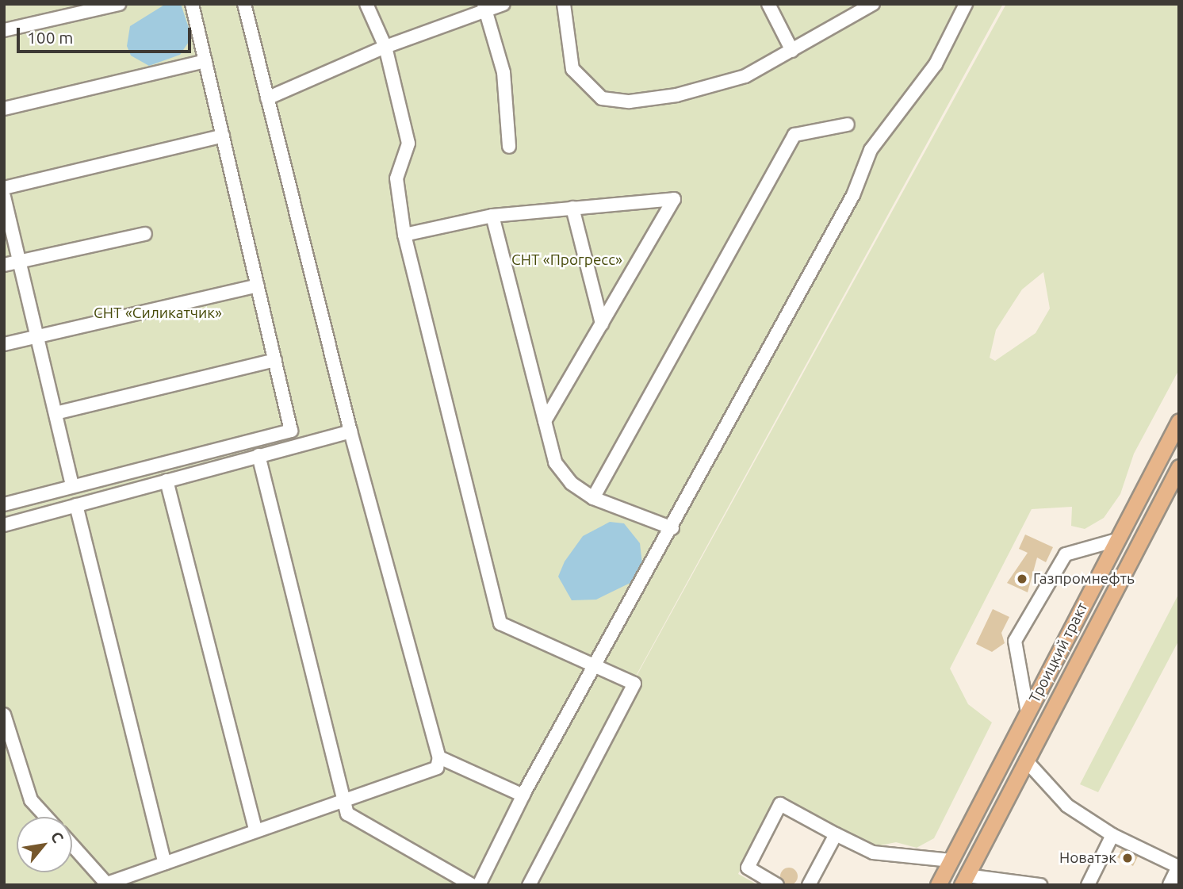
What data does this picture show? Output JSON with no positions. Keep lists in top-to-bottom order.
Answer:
{
  "streets": {
    "main road": ["Троицкий тракт"]
  },
  "parks": ["СНТ «Прогресс»", "СНТ «Силикатчик»"],
  "places": ["Газпромнефть", "Новатэк"],
  "scale_bar": "100 m",
  "north": "top right"
}
